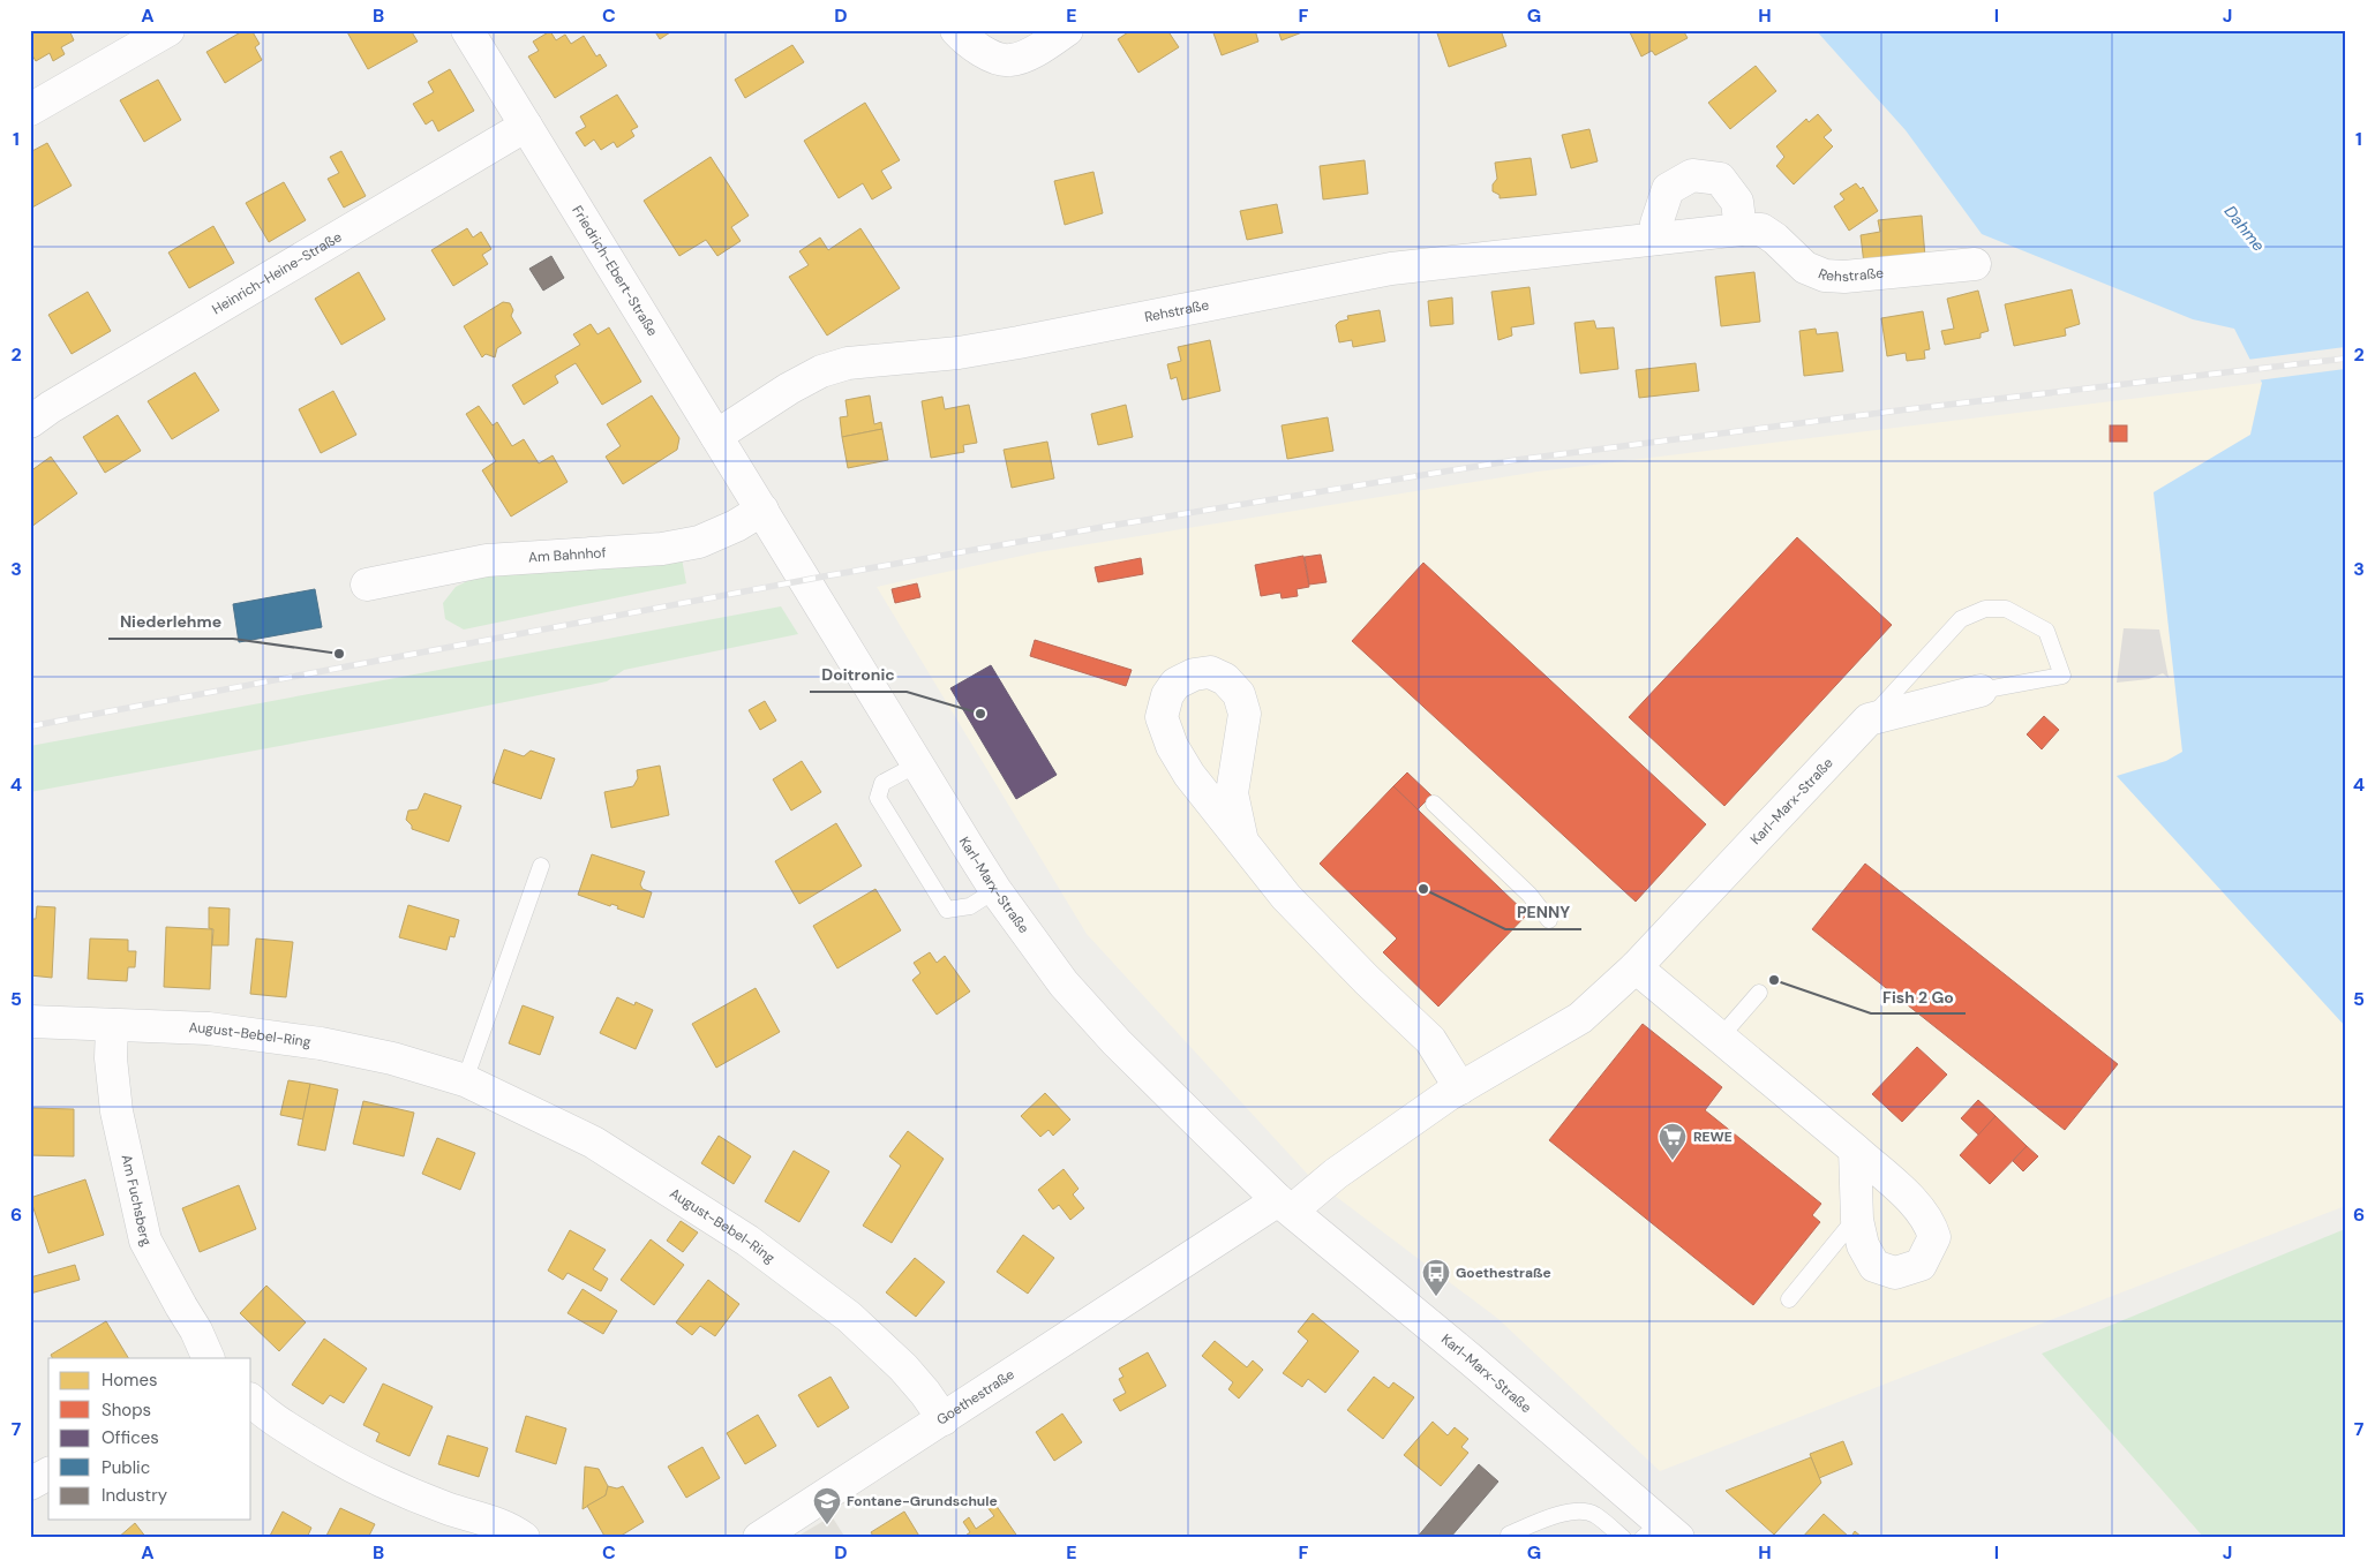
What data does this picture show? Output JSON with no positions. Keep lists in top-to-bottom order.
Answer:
{
  "streets": {
    "street": [
      "Friedrich-Ebert-Straße",
      "Rehstraße",
      "Heinrich-Heine-Straße",
      "Am Bahnhof",
      "Karl-Marx-Straße",
      "August-Bebel-Ring",
      "Am Fuchsberg",
      "Goethestraße"
    ]
  },
  "crossings": [
    ["Friedrich-Ebert-Straße", "Rehstraße"],
    ["Friedrich-Ebert-Straße", "Heinrich-Heine-Straße"],
    ["Friedrich-Ebert-Straße", "Am Bahnhof"],
    ["Friedrich-Ebert-Straße", "Karl-Marx-Straße"],
    ["Am Bahnhof", "Karl-Marx-Straße"],
    ["Karl-Marx-Straße", "Goethestraße"],
    ["August-Bebel-Ring", "Am Fuchsberg"],
    ["August-Bebel-Ring", "Goethestraße"]
  ],
  "water": ["Dahme"],
  "places": {
    "other": [
      "Niederlehme",
      "Doitronic",
      "PENNY",
      "Fish 2 Go"
    ],
    "supermarket": ["REWE"],
    "bus stop": ["Goethestraße"],
    "school or university": ["Fontane-Grundschule"]
  },
  "legend": [
    "Homes",
    "Shops",
    "Offices",
    "Public",
    "Industry"
  ],
  "grid": {
    "columns": [
      "A",
      "B",
      "C",
      "D",
      "E",
      "F",
      "G",
      "H",
      "I",
      "J"
    ],
    "rows": [
      "1",
      "2",
      "3",
      "4",
      "5",
      "6",
      "7"
    ]
  }
}
